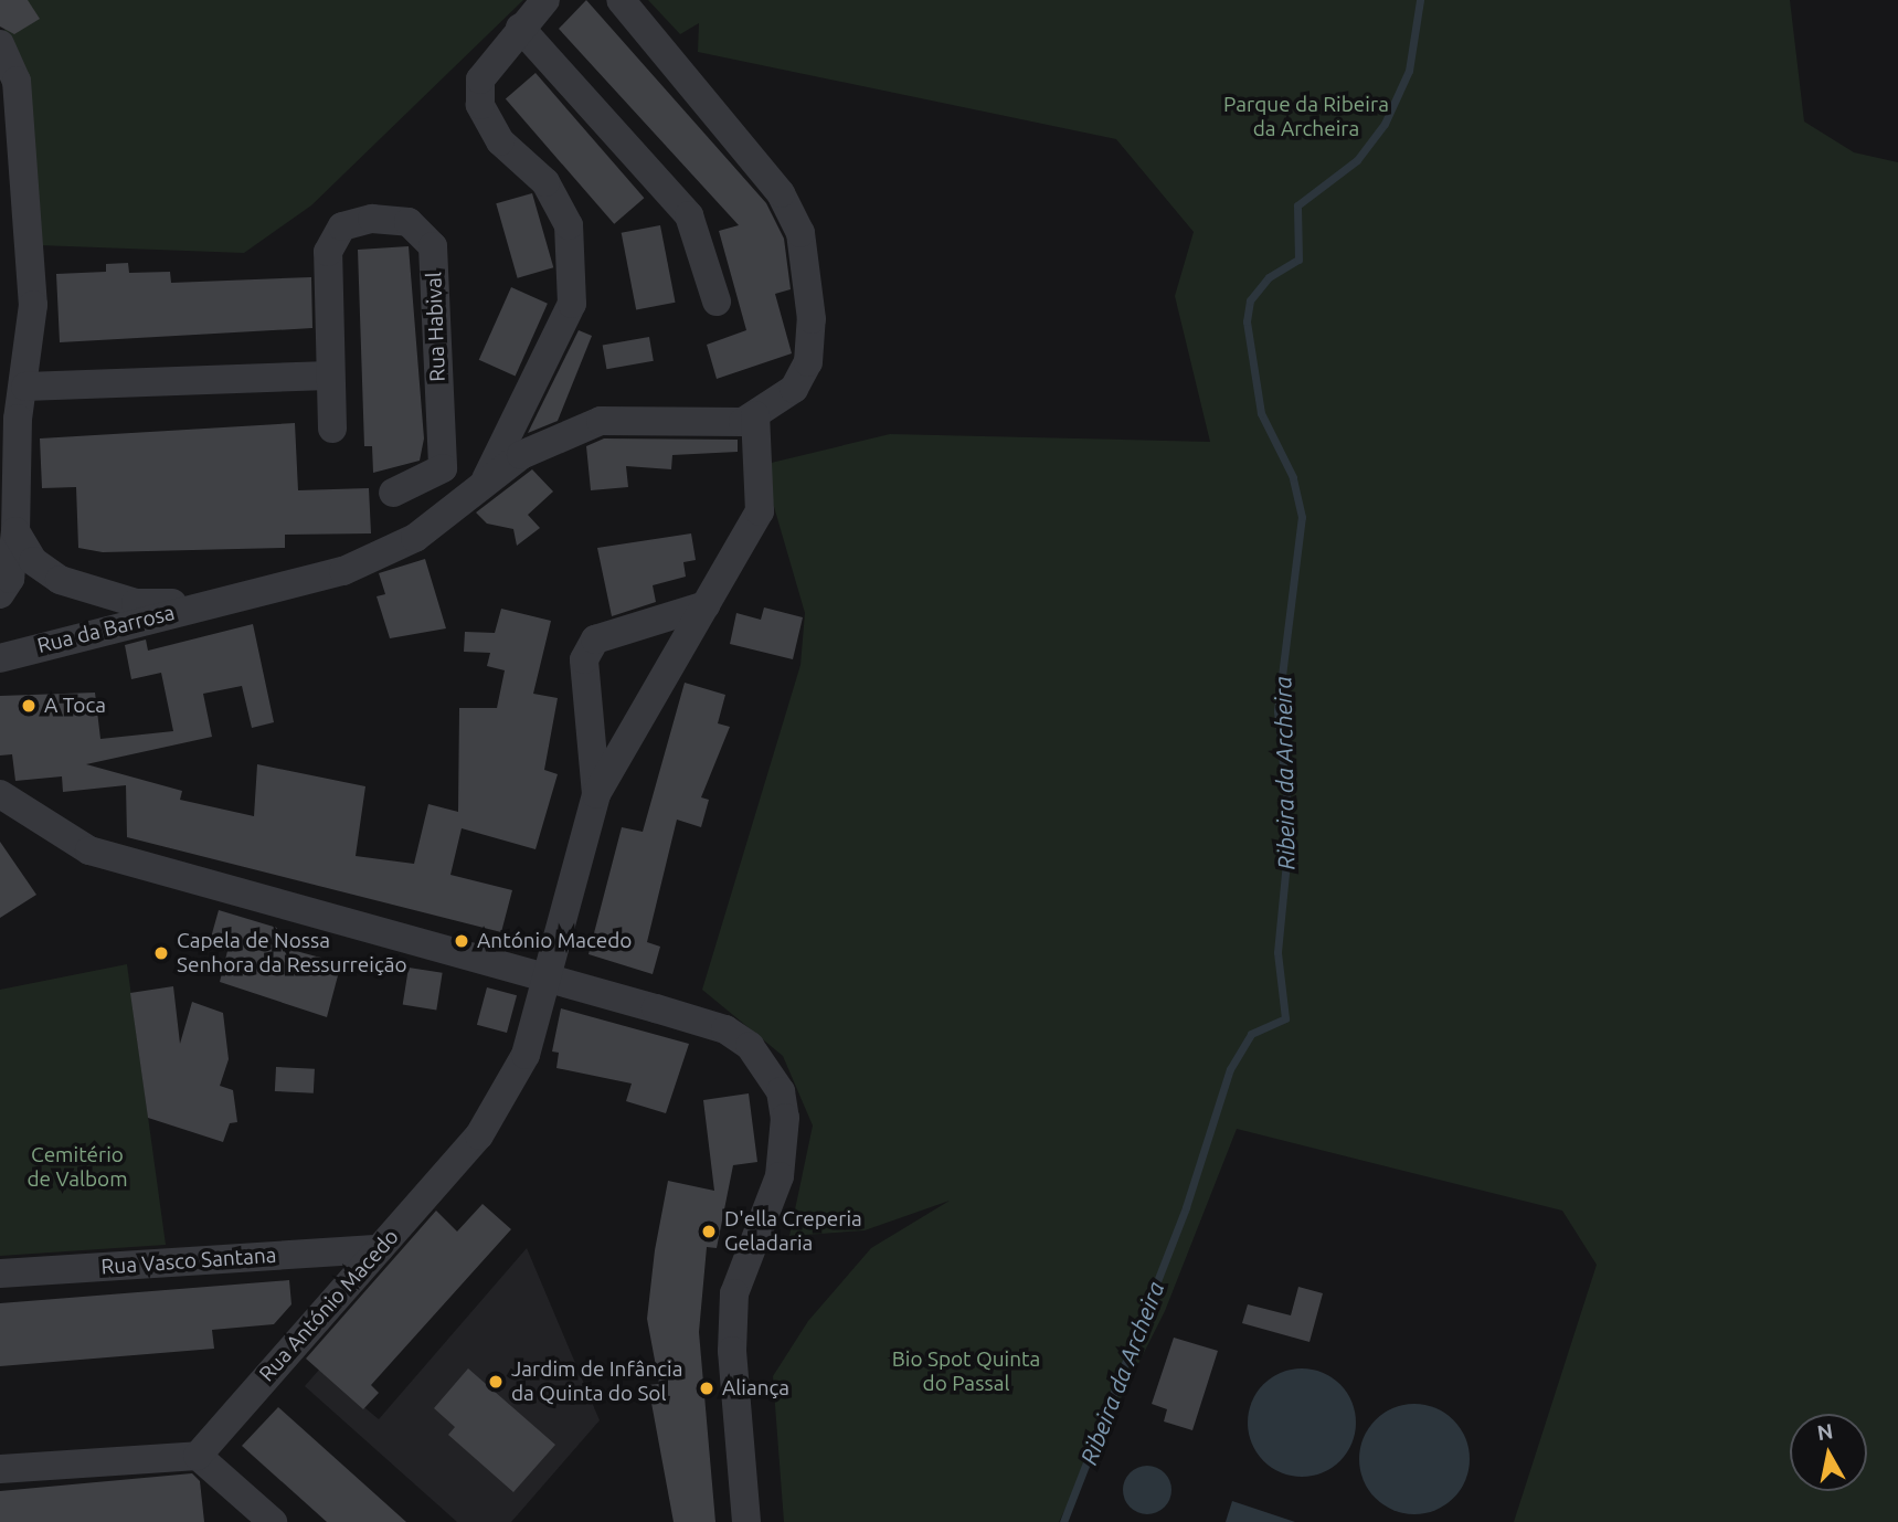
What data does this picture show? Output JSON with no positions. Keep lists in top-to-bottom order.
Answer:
{
  "streets": {
    "street": [
      "Rua Habival",
      "Rua da Barrosa",
      "Rua Vasco Santana",
      "Rua António Macedo"
    ]
  },
  "crossings": [
    ["Rua Vasco Santana", "Rua António Macedo"]
  ],
  "water": ["Ribeira da Archeira"],
  "parks": ["Parque da Ribeira da Archeira", "Cemitério de Valbom", "Bio Spot Quinta do Passal"],
  "places": [
    "A Toca",
    "António Macedo",
    "Capela de Nossa Senhora da Ressurreição",
    "D'ella Creperia Geladaria",
    "Jardim de Infância da Quinta do Sol",
    "Aliança"
  ],
  "north": "top"
}
